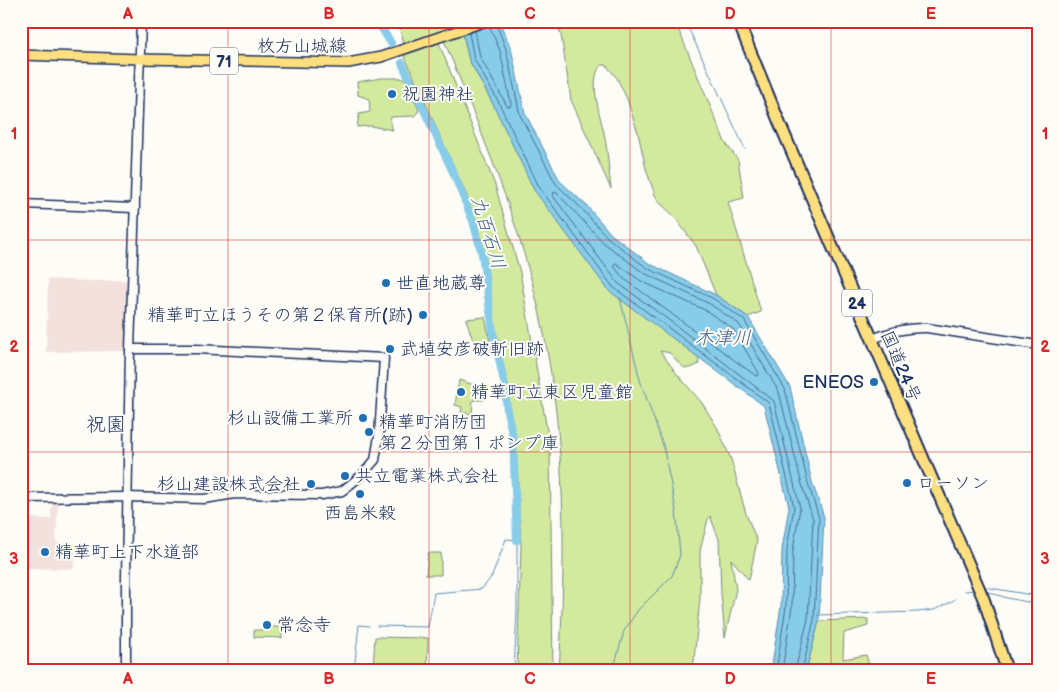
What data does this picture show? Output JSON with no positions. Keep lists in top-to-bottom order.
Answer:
{
  "streets": {
    "highway": ["24", "国道24号"],
    "main road": ["枚方山城線", "71"]
  },
  "districts": ["祝園"],
  "water": ["九百石川", "木津川"],
  "places": [
    "祝園神社",
    "世直地蔵尊",
    "精華町立ほうその第２保育所(跡)",
    "武埴安彦破斬旧跡",
    "ENEOS",
    "精華町立東区児童館",
    "杉山設備工業所",
    "精華町消防団 第２分団第１ポンプ庫",
    "共立電業株式会社",
    "ローソン",
    "杉山建設株式会社",
    "西島米穀",
    "精華町上下水道部",
    "常念寺"
  ],
  "grid": {
    "columns": [
      "A",
      "B",
      "C",
      "D",
      "E"
    ],
    "rows": ["1", "2", "3"]
  }
}
